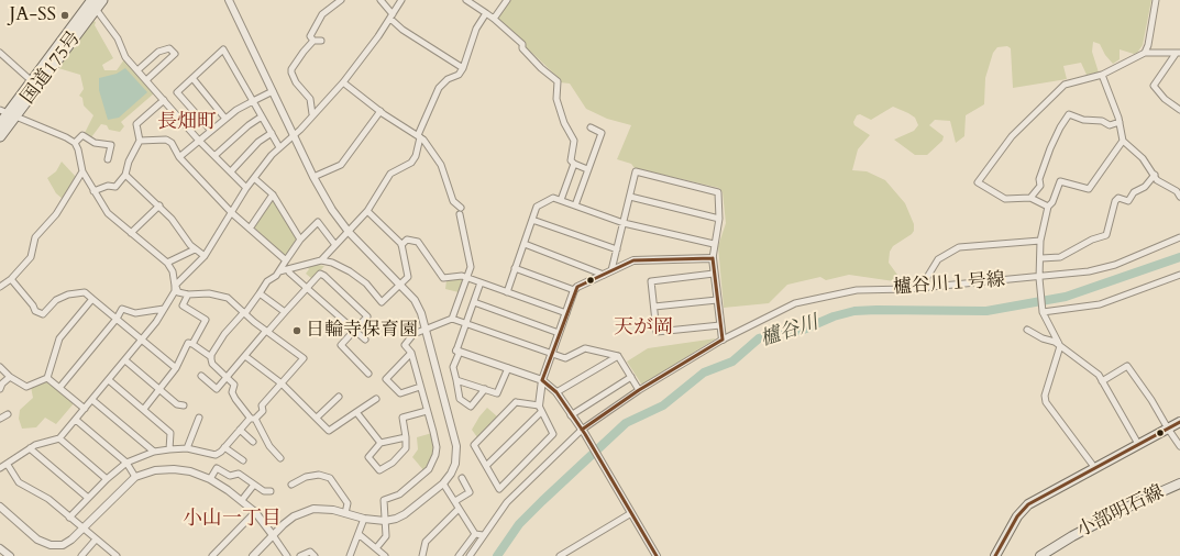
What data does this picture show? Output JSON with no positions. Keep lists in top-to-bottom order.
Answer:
{
  "streets": {
    "highway": ["国道175号"],
    "main road": ["小部明石線"],
    "street": ["櫨谷川１号線"]
  },
  "districts": ["長畑町", "天が岡", "小山一丁目"],
  "water": ["櫨谷川"],
  "places": ["JA-SS", "日輪寺保育園"]
}
